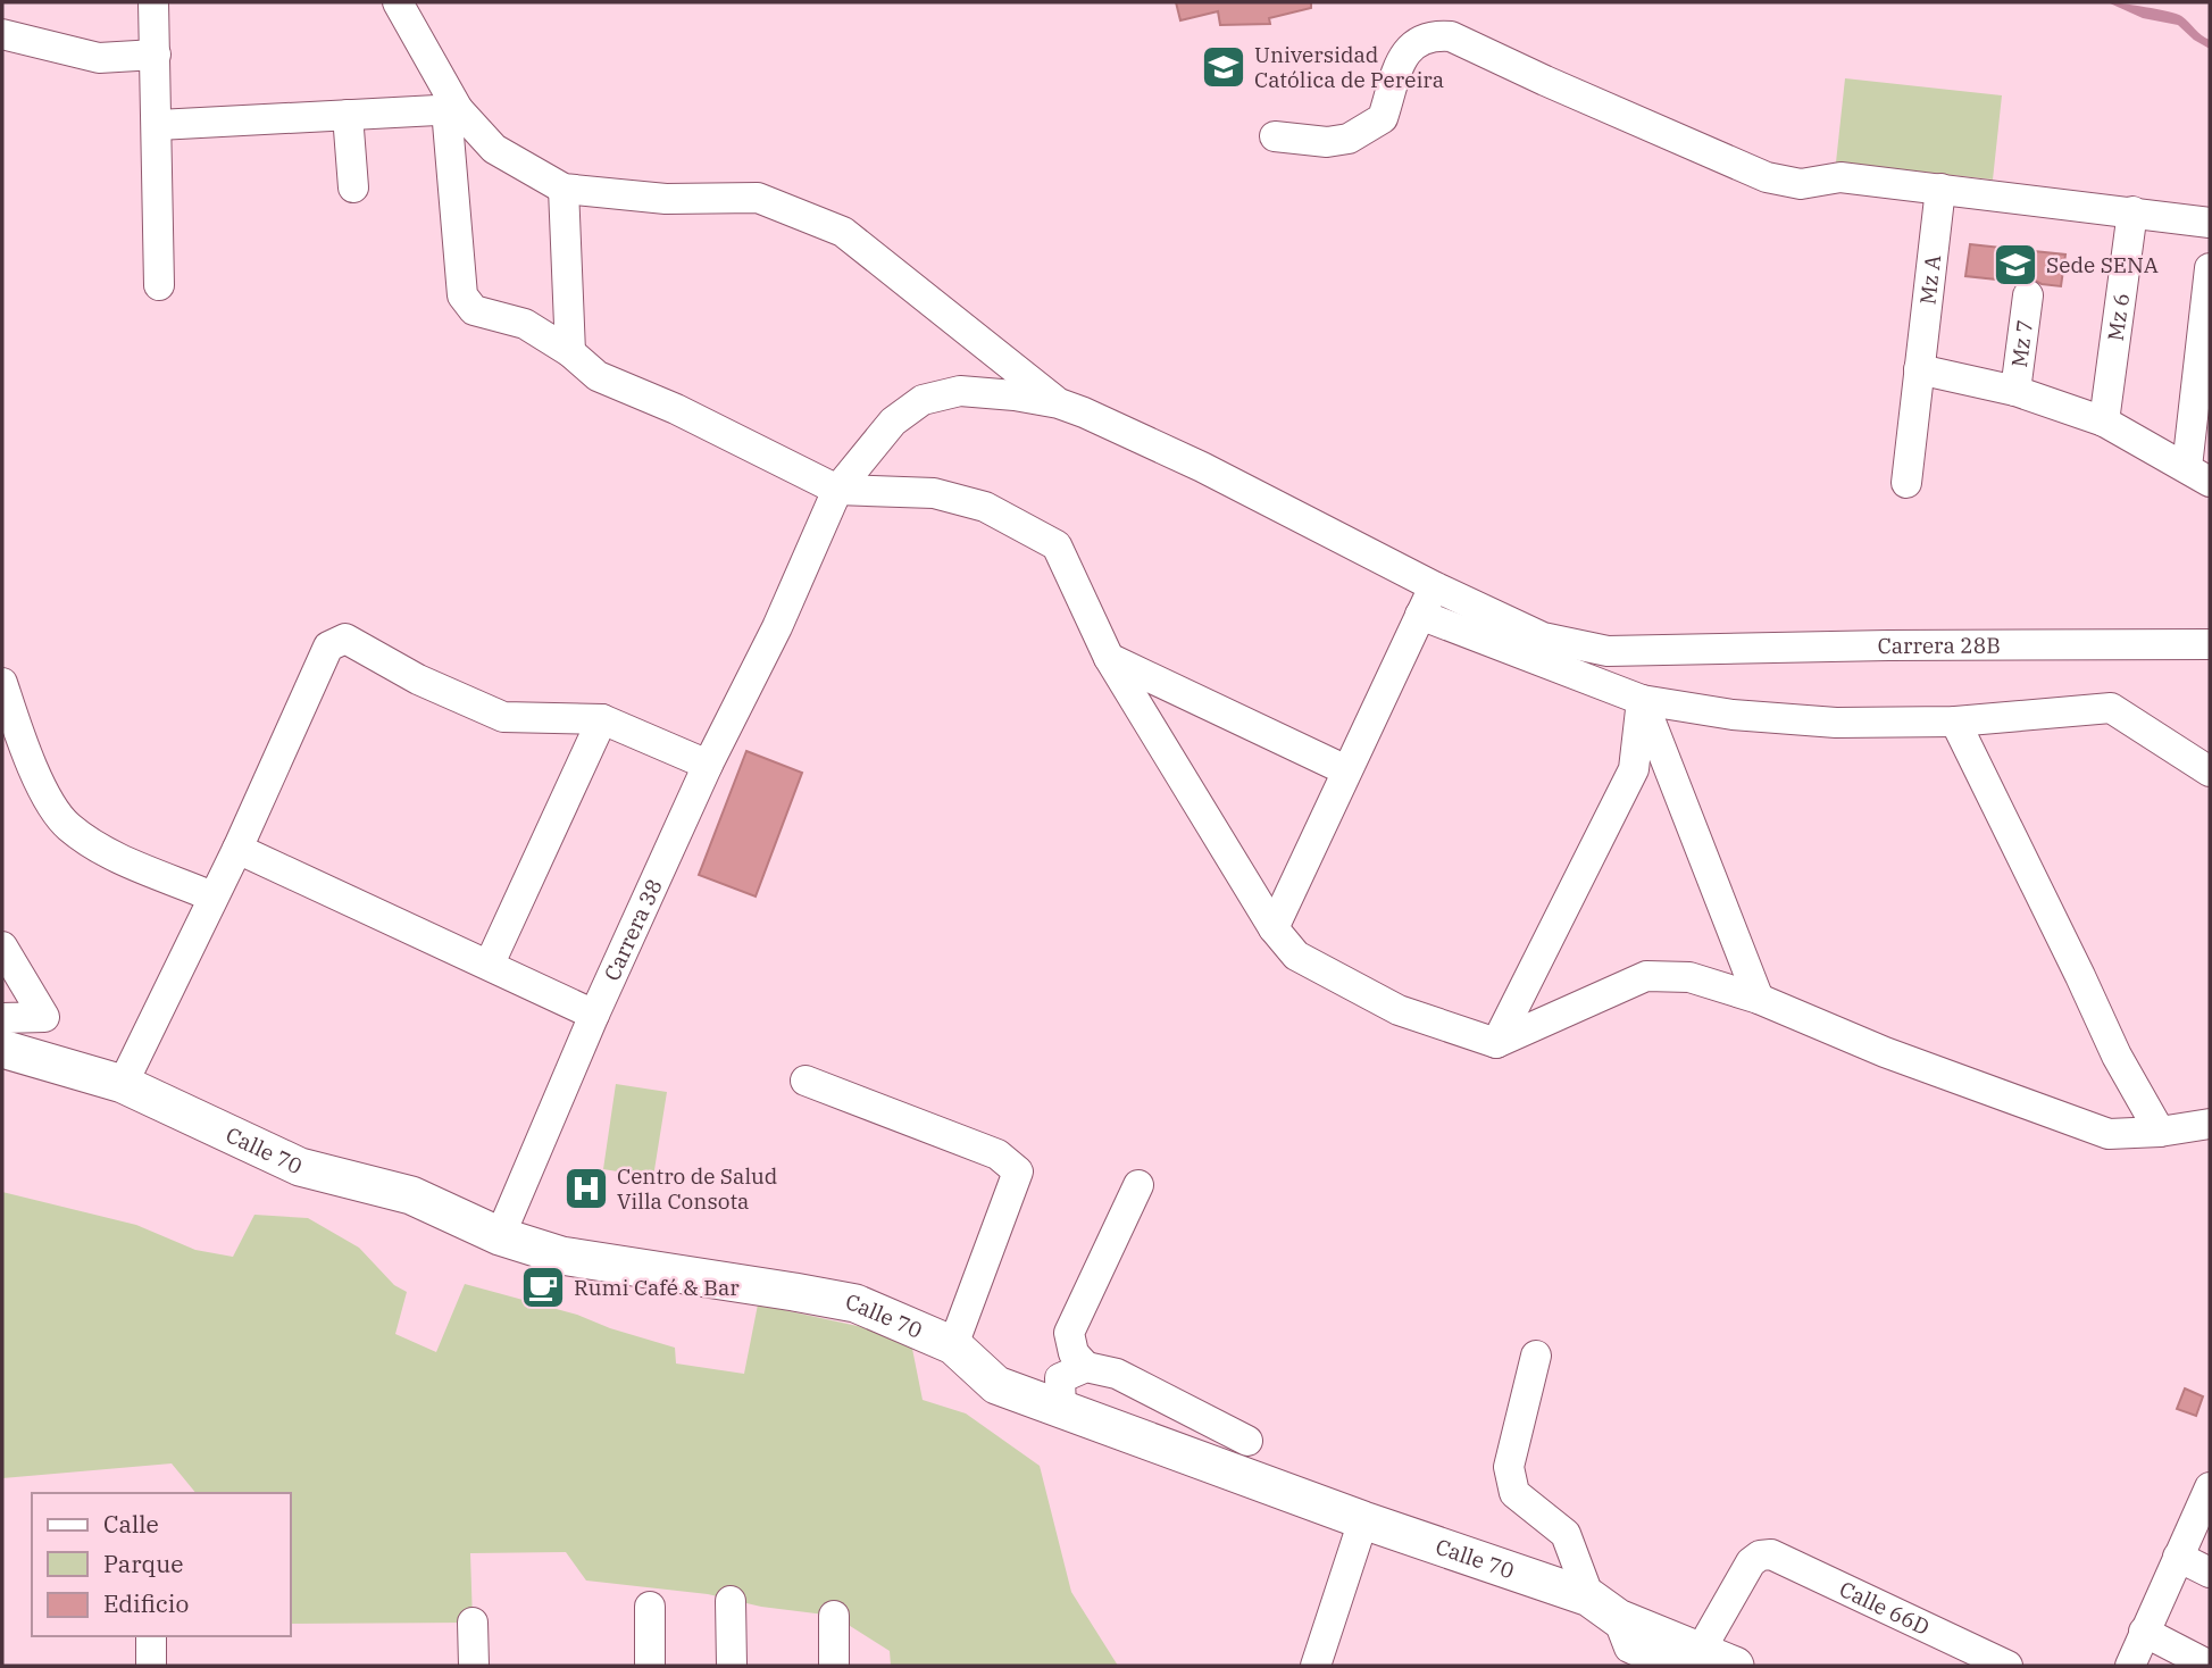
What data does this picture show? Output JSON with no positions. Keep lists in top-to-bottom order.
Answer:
{
  "streets": {
    "main road": ["Calle 70"],
    "street": [
      "Mz A",
      "Mz 6",
      "Mz 7",
      "Carrera 28B",
      "Carrera 38",
      "Calle 66D"
    ]
  },
  "crossings": [
    ["Carrera 28B", "Carrera 38"],
    ["Carrera 38", "Calle 70"],
    ["Calle 70", "Calle 66D"]
  ],
  "places": {
    "school or university": ["Universidad Católica de Pereira", "Sede SENA"],
    "hospital": ["Centro de Salud Villa Consota"],
    "cafe": ["Rumi Café & Bar"]
  },
  "legend": ["Calle", "Parque", "Edificio"]
}
